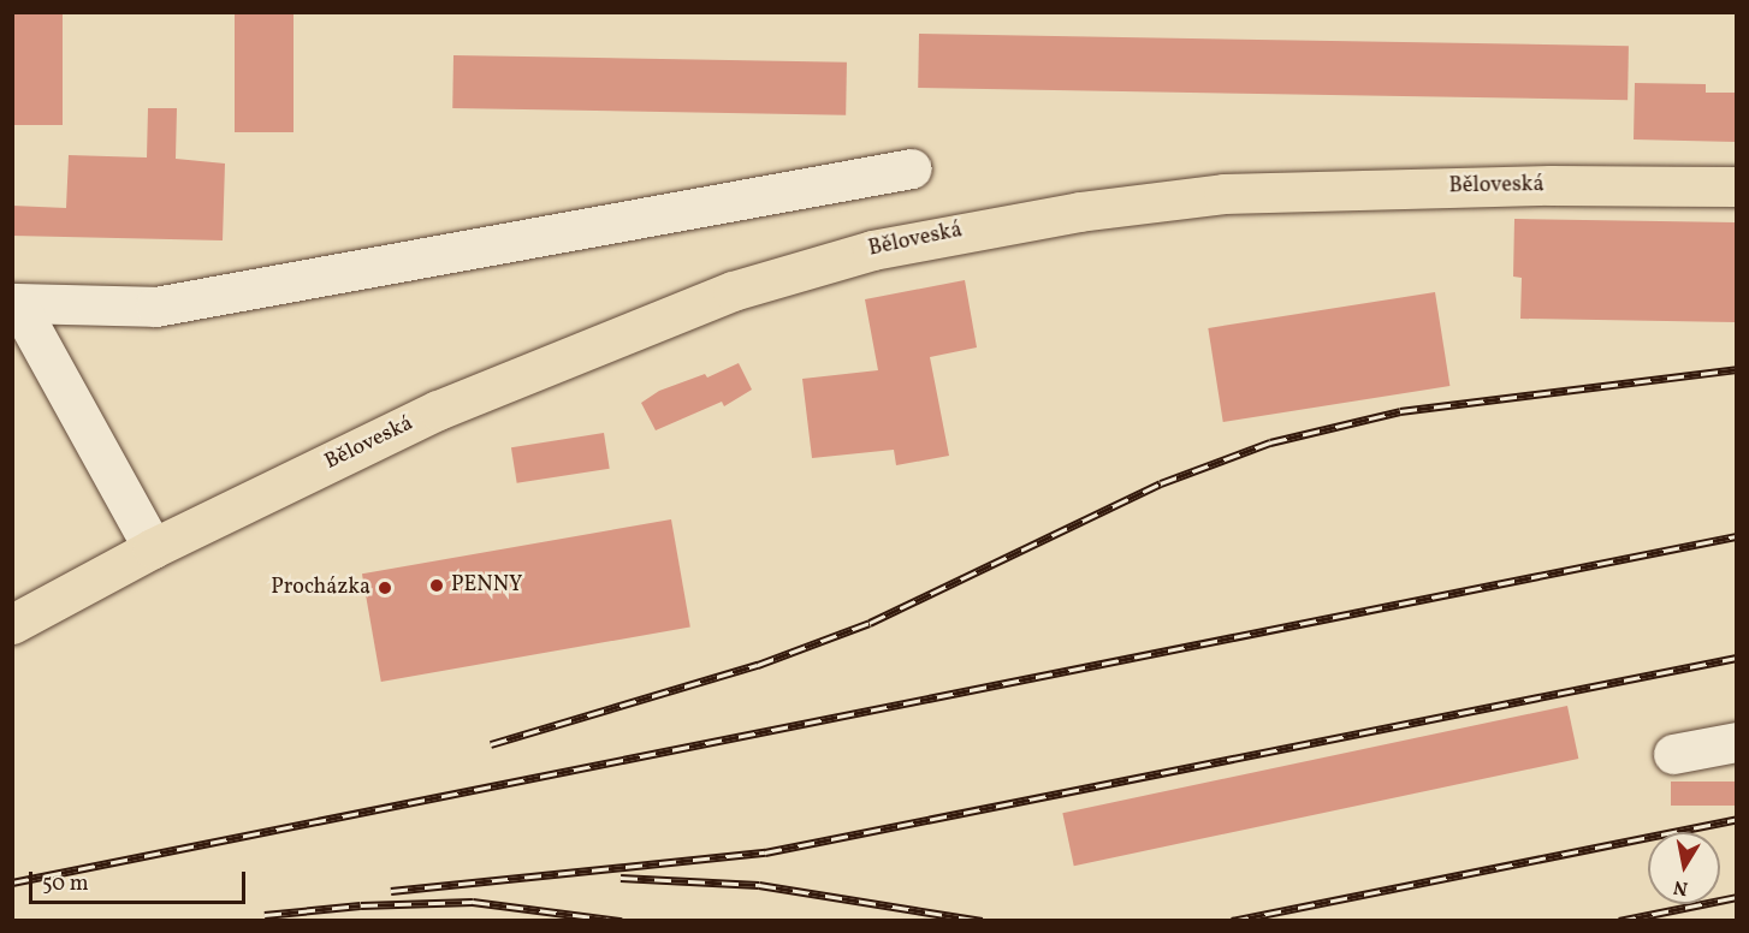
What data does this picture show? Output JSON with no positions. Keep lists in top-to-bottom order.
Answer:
{
  "streets": {
    "main road": ["Běloveská"]
  },
  "places": ["PENNY", "Procházka"],
  "scale_bar": "50 m",
  "north": "bottom"
}
